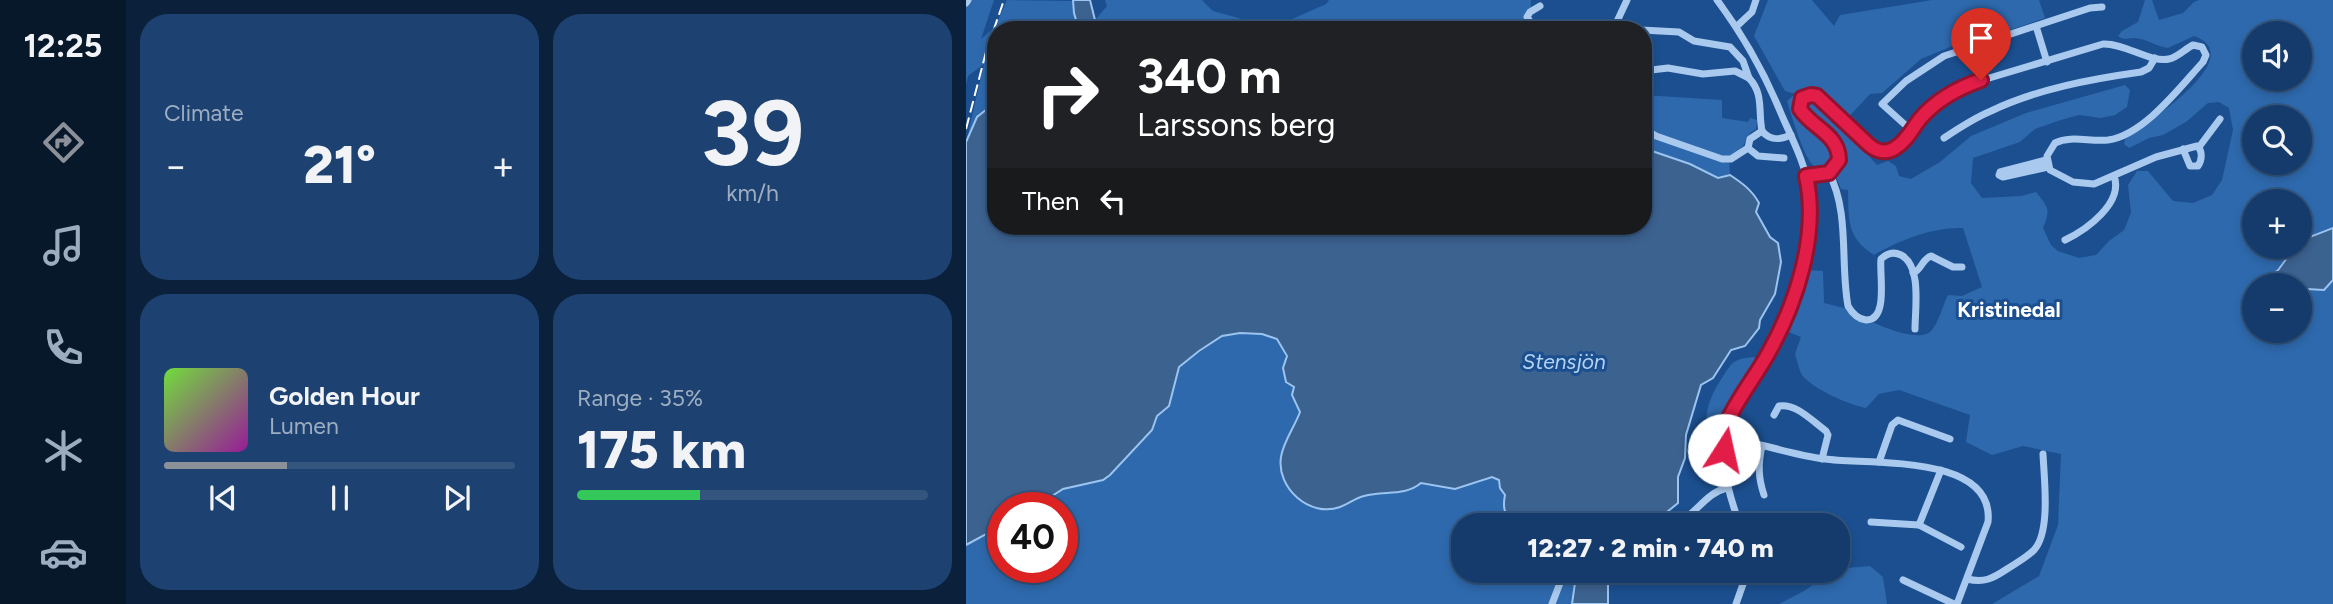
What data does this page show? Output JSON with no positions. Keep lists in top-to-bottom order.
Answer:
{
  "districts": ["Kristinedal"],
  "water": ["Stensjön"],
  "page": {
    "tabs": "12:25",
    "tile": [
      "Climate",
      ["39", "km/h"],
      ["Range · 35%", "175 km"]
    ],
    "map_buttons": ["+", "−"],
    "turn": ["340 m", "Larssons berg"],
    "heat": ["−", "21°", "+"],
    "then": "Then",
    "song": ["Golden Hour", "Lumen"],
    "limit": "40",
    "trip": "12:27 · 2 min · 740 m"
  }
}
